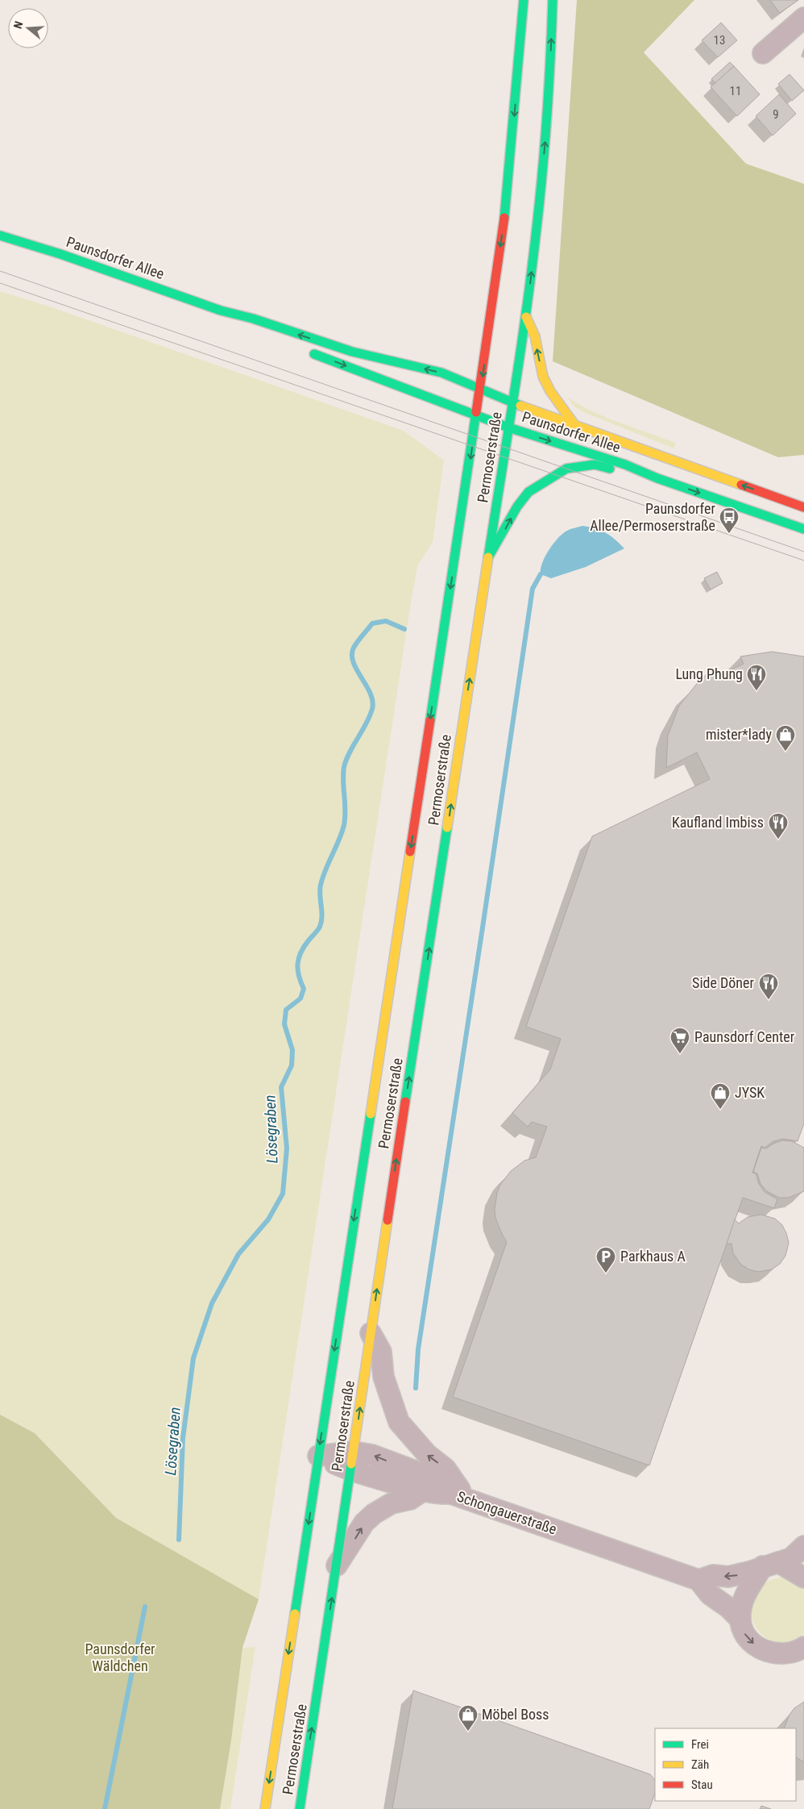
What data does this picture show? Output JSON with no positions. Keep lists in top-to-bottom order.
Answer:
{
  "streets": {
    "main road": ["Paunsdorfer Allee", "Permoserstraße"],
    "street": ["Schongauerstraße"]
  },
  "crossings": [
    ["Paunsdorfer Allee", "Permoserstraße"],
    ["Permoserstraße", "Schongauerstraße"]
  ],
  "water": ["Lösegraben"],
  "parks": ["Paunsdorfer Wäldchen"],
  "places": {
    "bus stop": ["Paunsdorfer Allee/Permoserstraße"],
    "restaurant": ["Lung Phung", "Kaufland Imbiss", "Side Döner"],
    "shop": ["mister*lady", "JYSK", "Möbel Boss"],
    "supermarket": ["Paunsdorf Center"],
    "parking": ["Parkhaus A"]
  },
  "house_numbers": ["13", "11", "9"],
  "legend": ["Frei", "Zäh", "Stau"],
  "north": "left"
}
